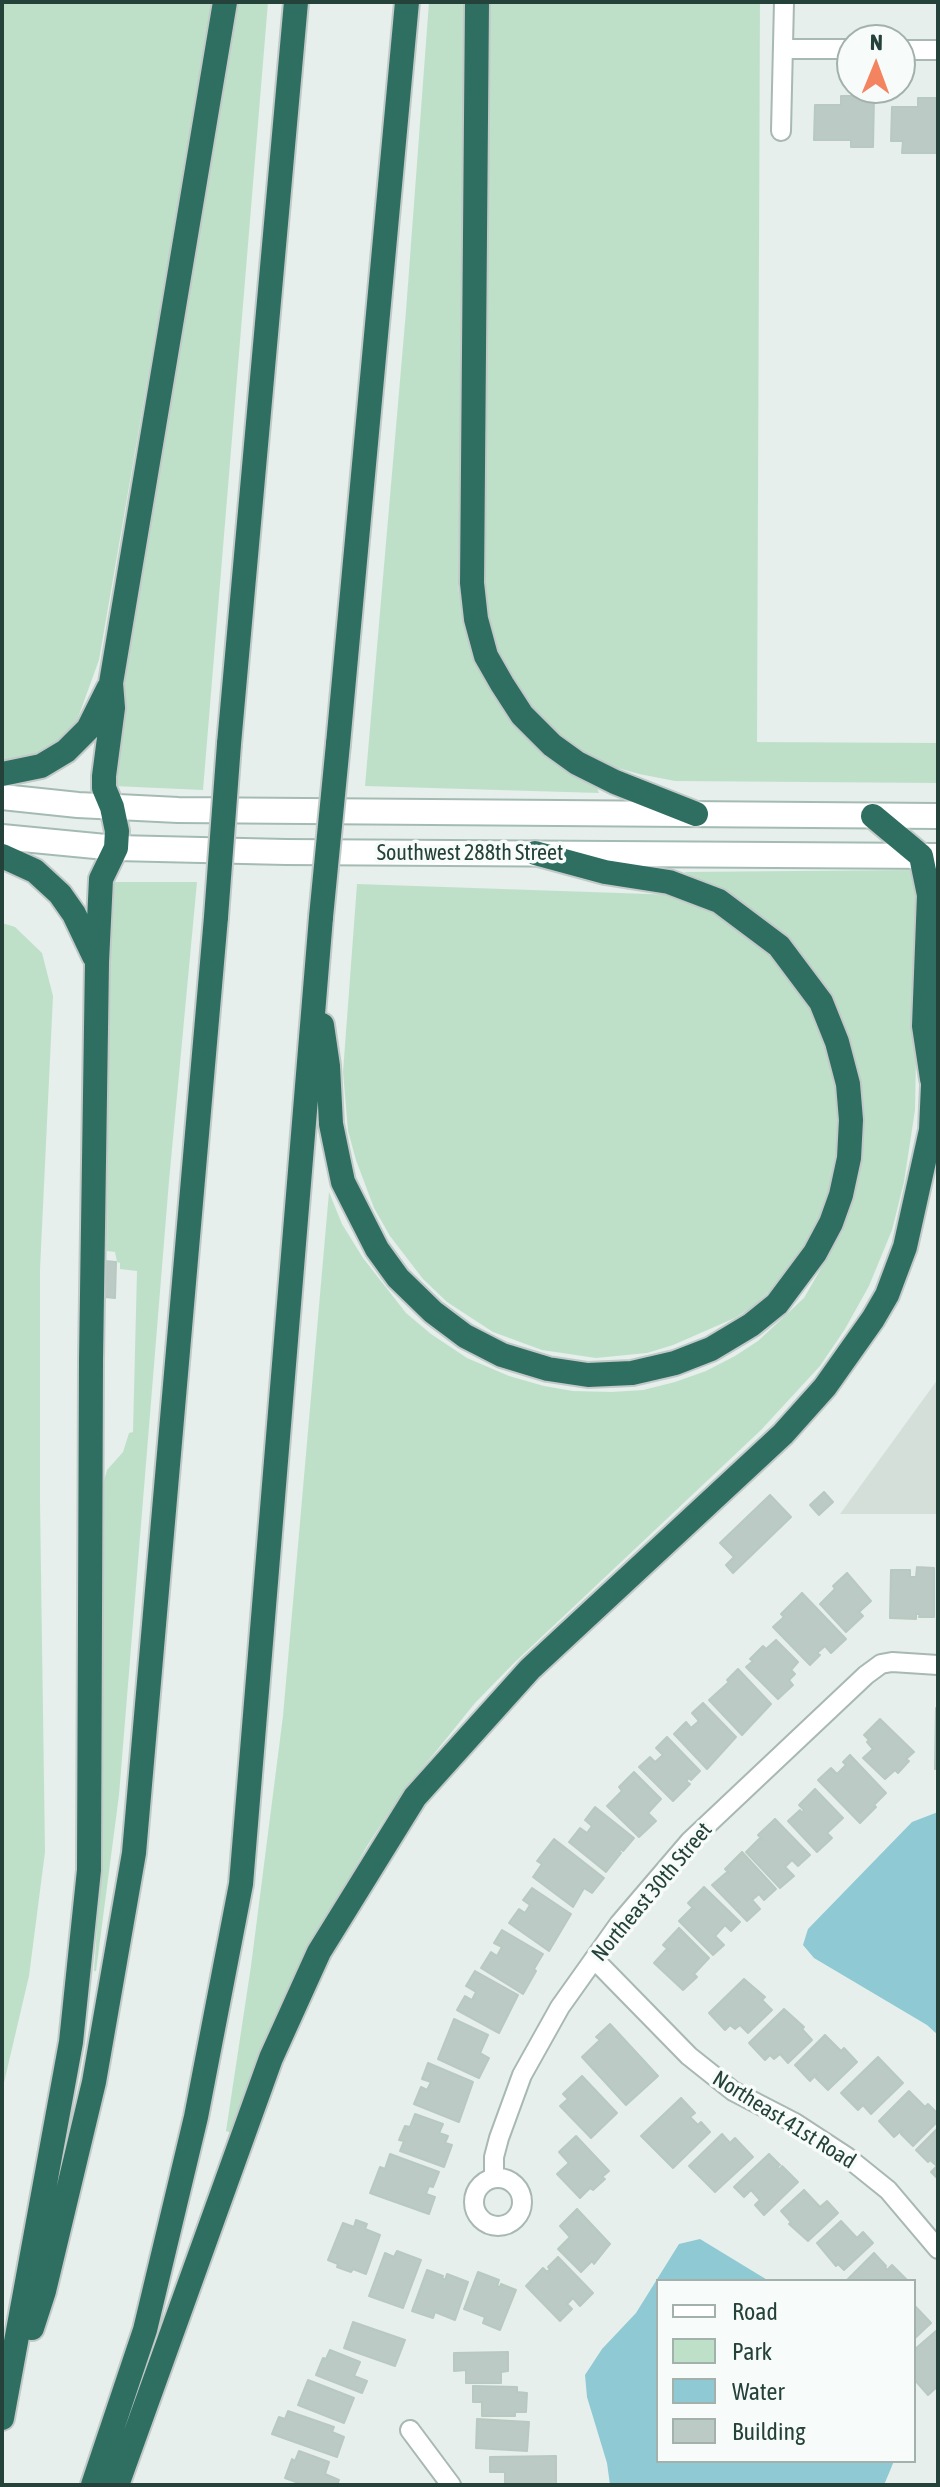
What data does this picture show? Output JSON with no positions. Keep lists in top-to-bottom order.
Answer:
{
  "streets": {
    "main road": ["Southwest 288th Street"],
    "street": ["Northeast 30th Street", "Northeast 41st Road"]
  },
  "crossings": [
    ["Northeast 30th Street", "Northeast 41st Road"]
  ],
  "legend": [
    "Road",
    "Park",
    "Water",
    "Building"
  ],
  "north": "top"
}
